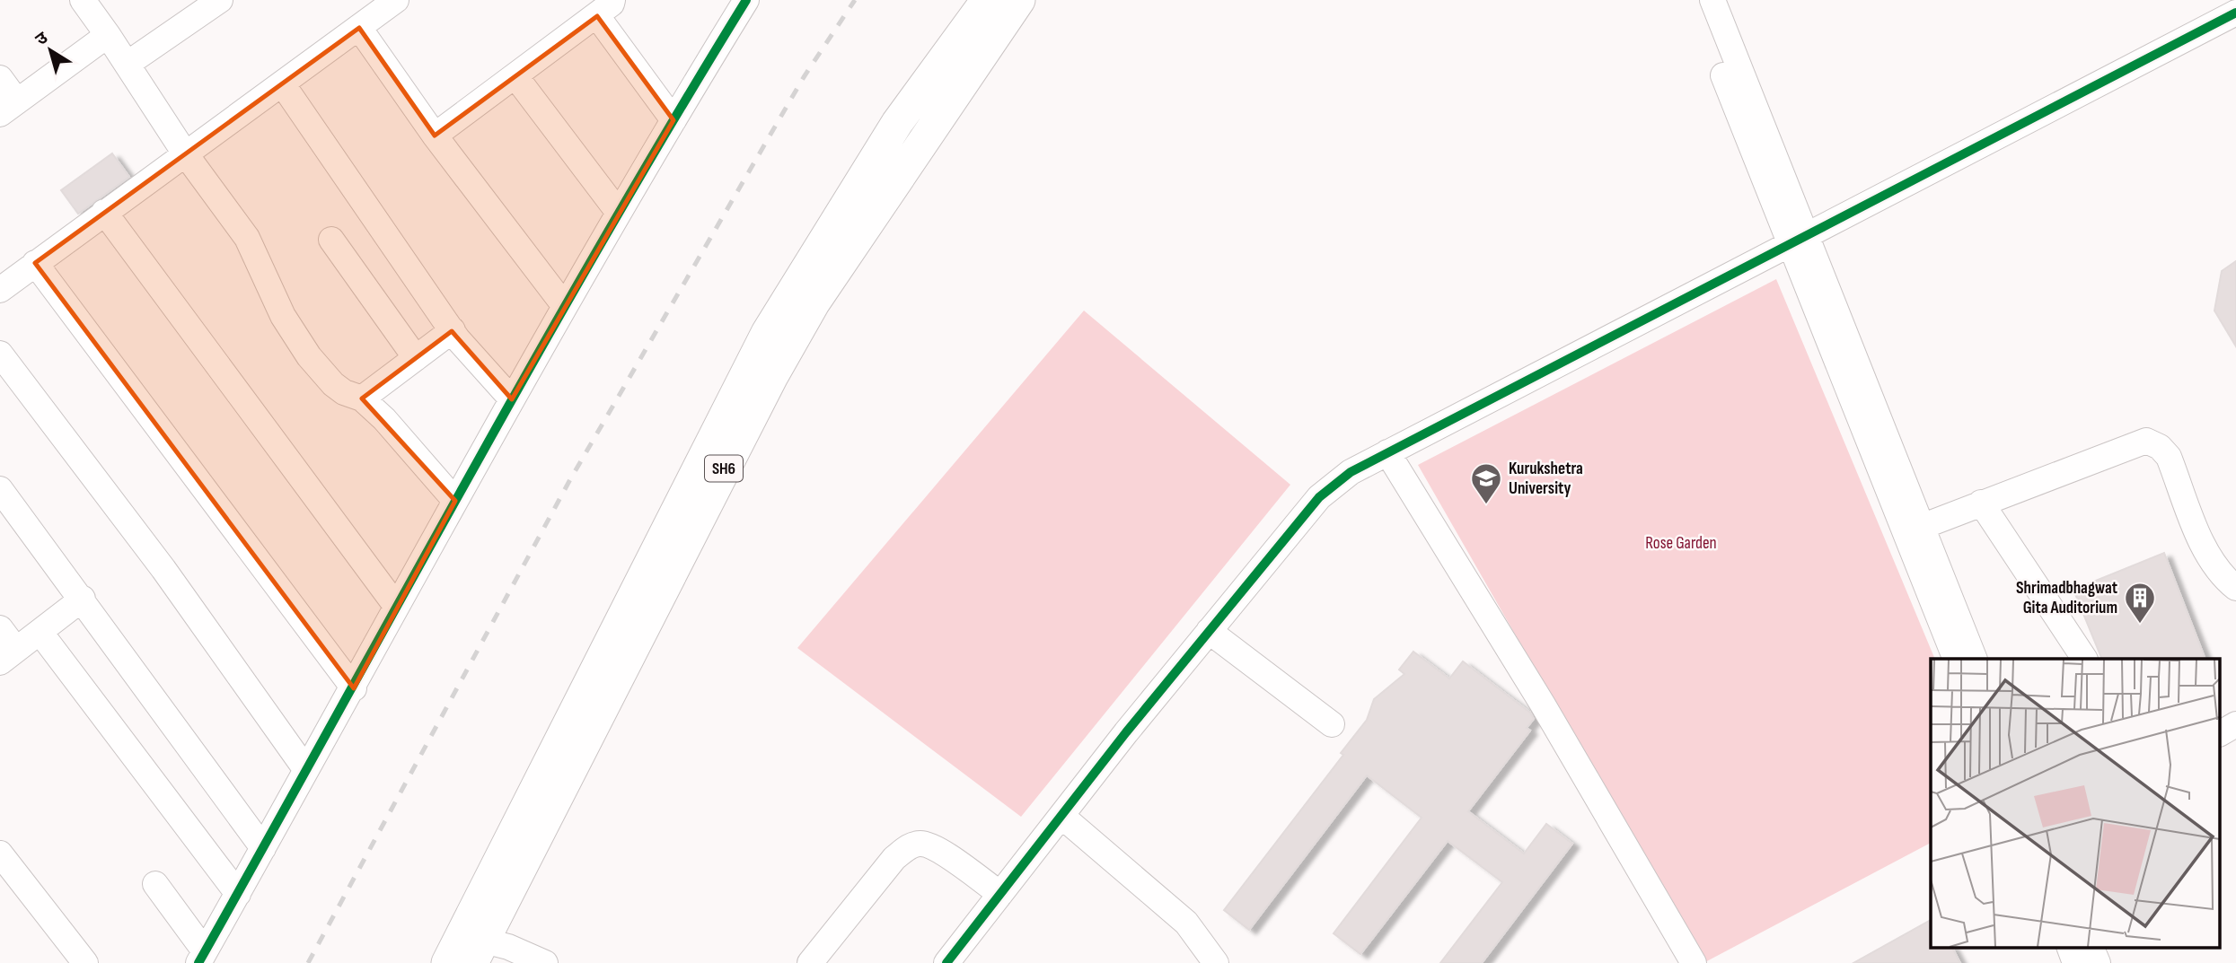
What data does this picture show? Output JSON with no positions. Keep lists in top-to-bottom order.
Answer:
{
  "streets": {
    "main road": ["SH6"]
  },
  "parks": ["Rose Garden"],
  "places": {
    "school or university": ["Kurukshetra University"],
    "building": ["Shrimadbhagwat Gita Auditorium"]
  },
  "north": "top left"
}
